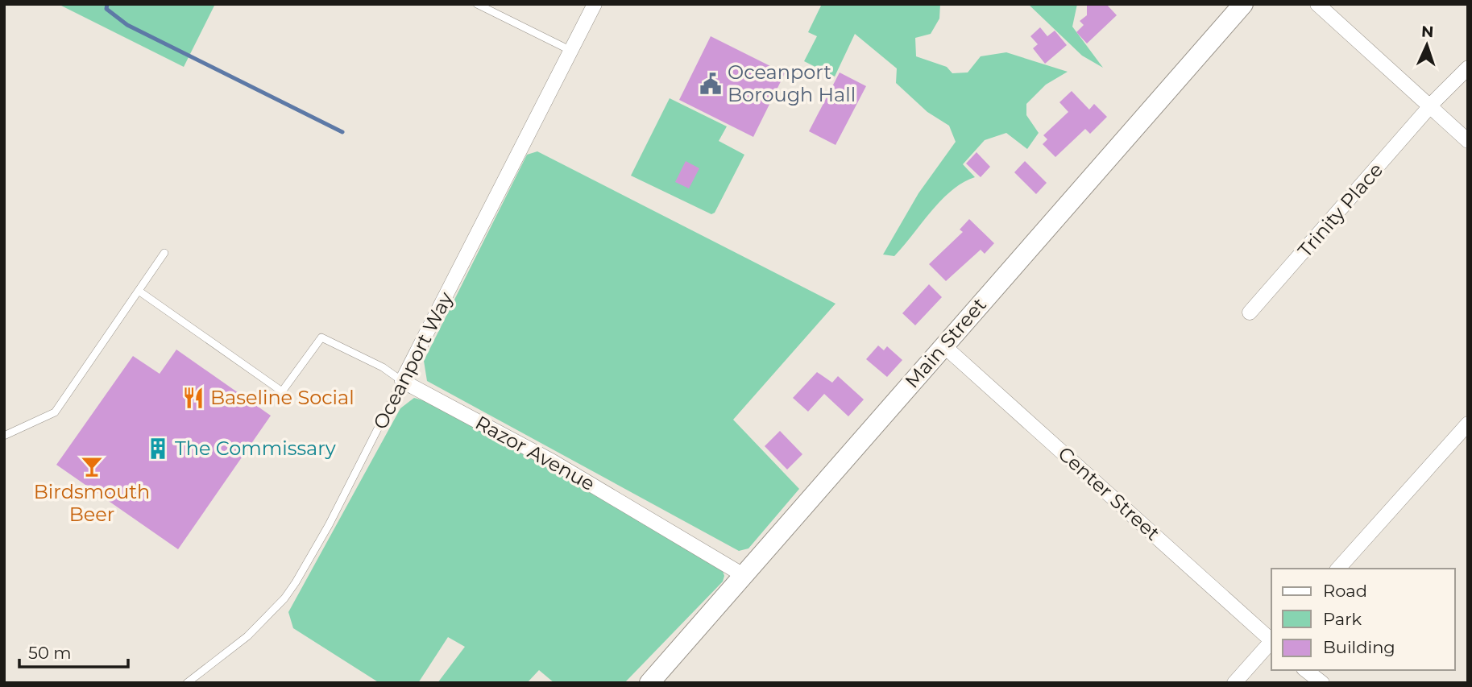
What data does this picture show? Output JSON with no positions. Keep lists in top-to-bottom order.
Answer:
{
  "streets": {
    "street": [
      "Trinity Place",
      "Main Street",
      "Oceanport Way",
      "Razor Avenue",
      "Center Street"
    ]
  },
  "crossings": [
    ["Main Street", "Razor Avenue"],
    ["Main Street", "Center Street"],
    ["Oceanport Way", "Razor Avenue"]
  ],
  "places": {
    "public building": ["Oceanport Borough Hall"],
    "restaurant": ["Baseline Social"],
    "building": ["The Commissary"],
    "bar": ["Birdsmouth Beer"]
  },
  "legend": ["Road", "Park", "Building"],
  "scale_bar": "50 m",
  "north": "top"
}
